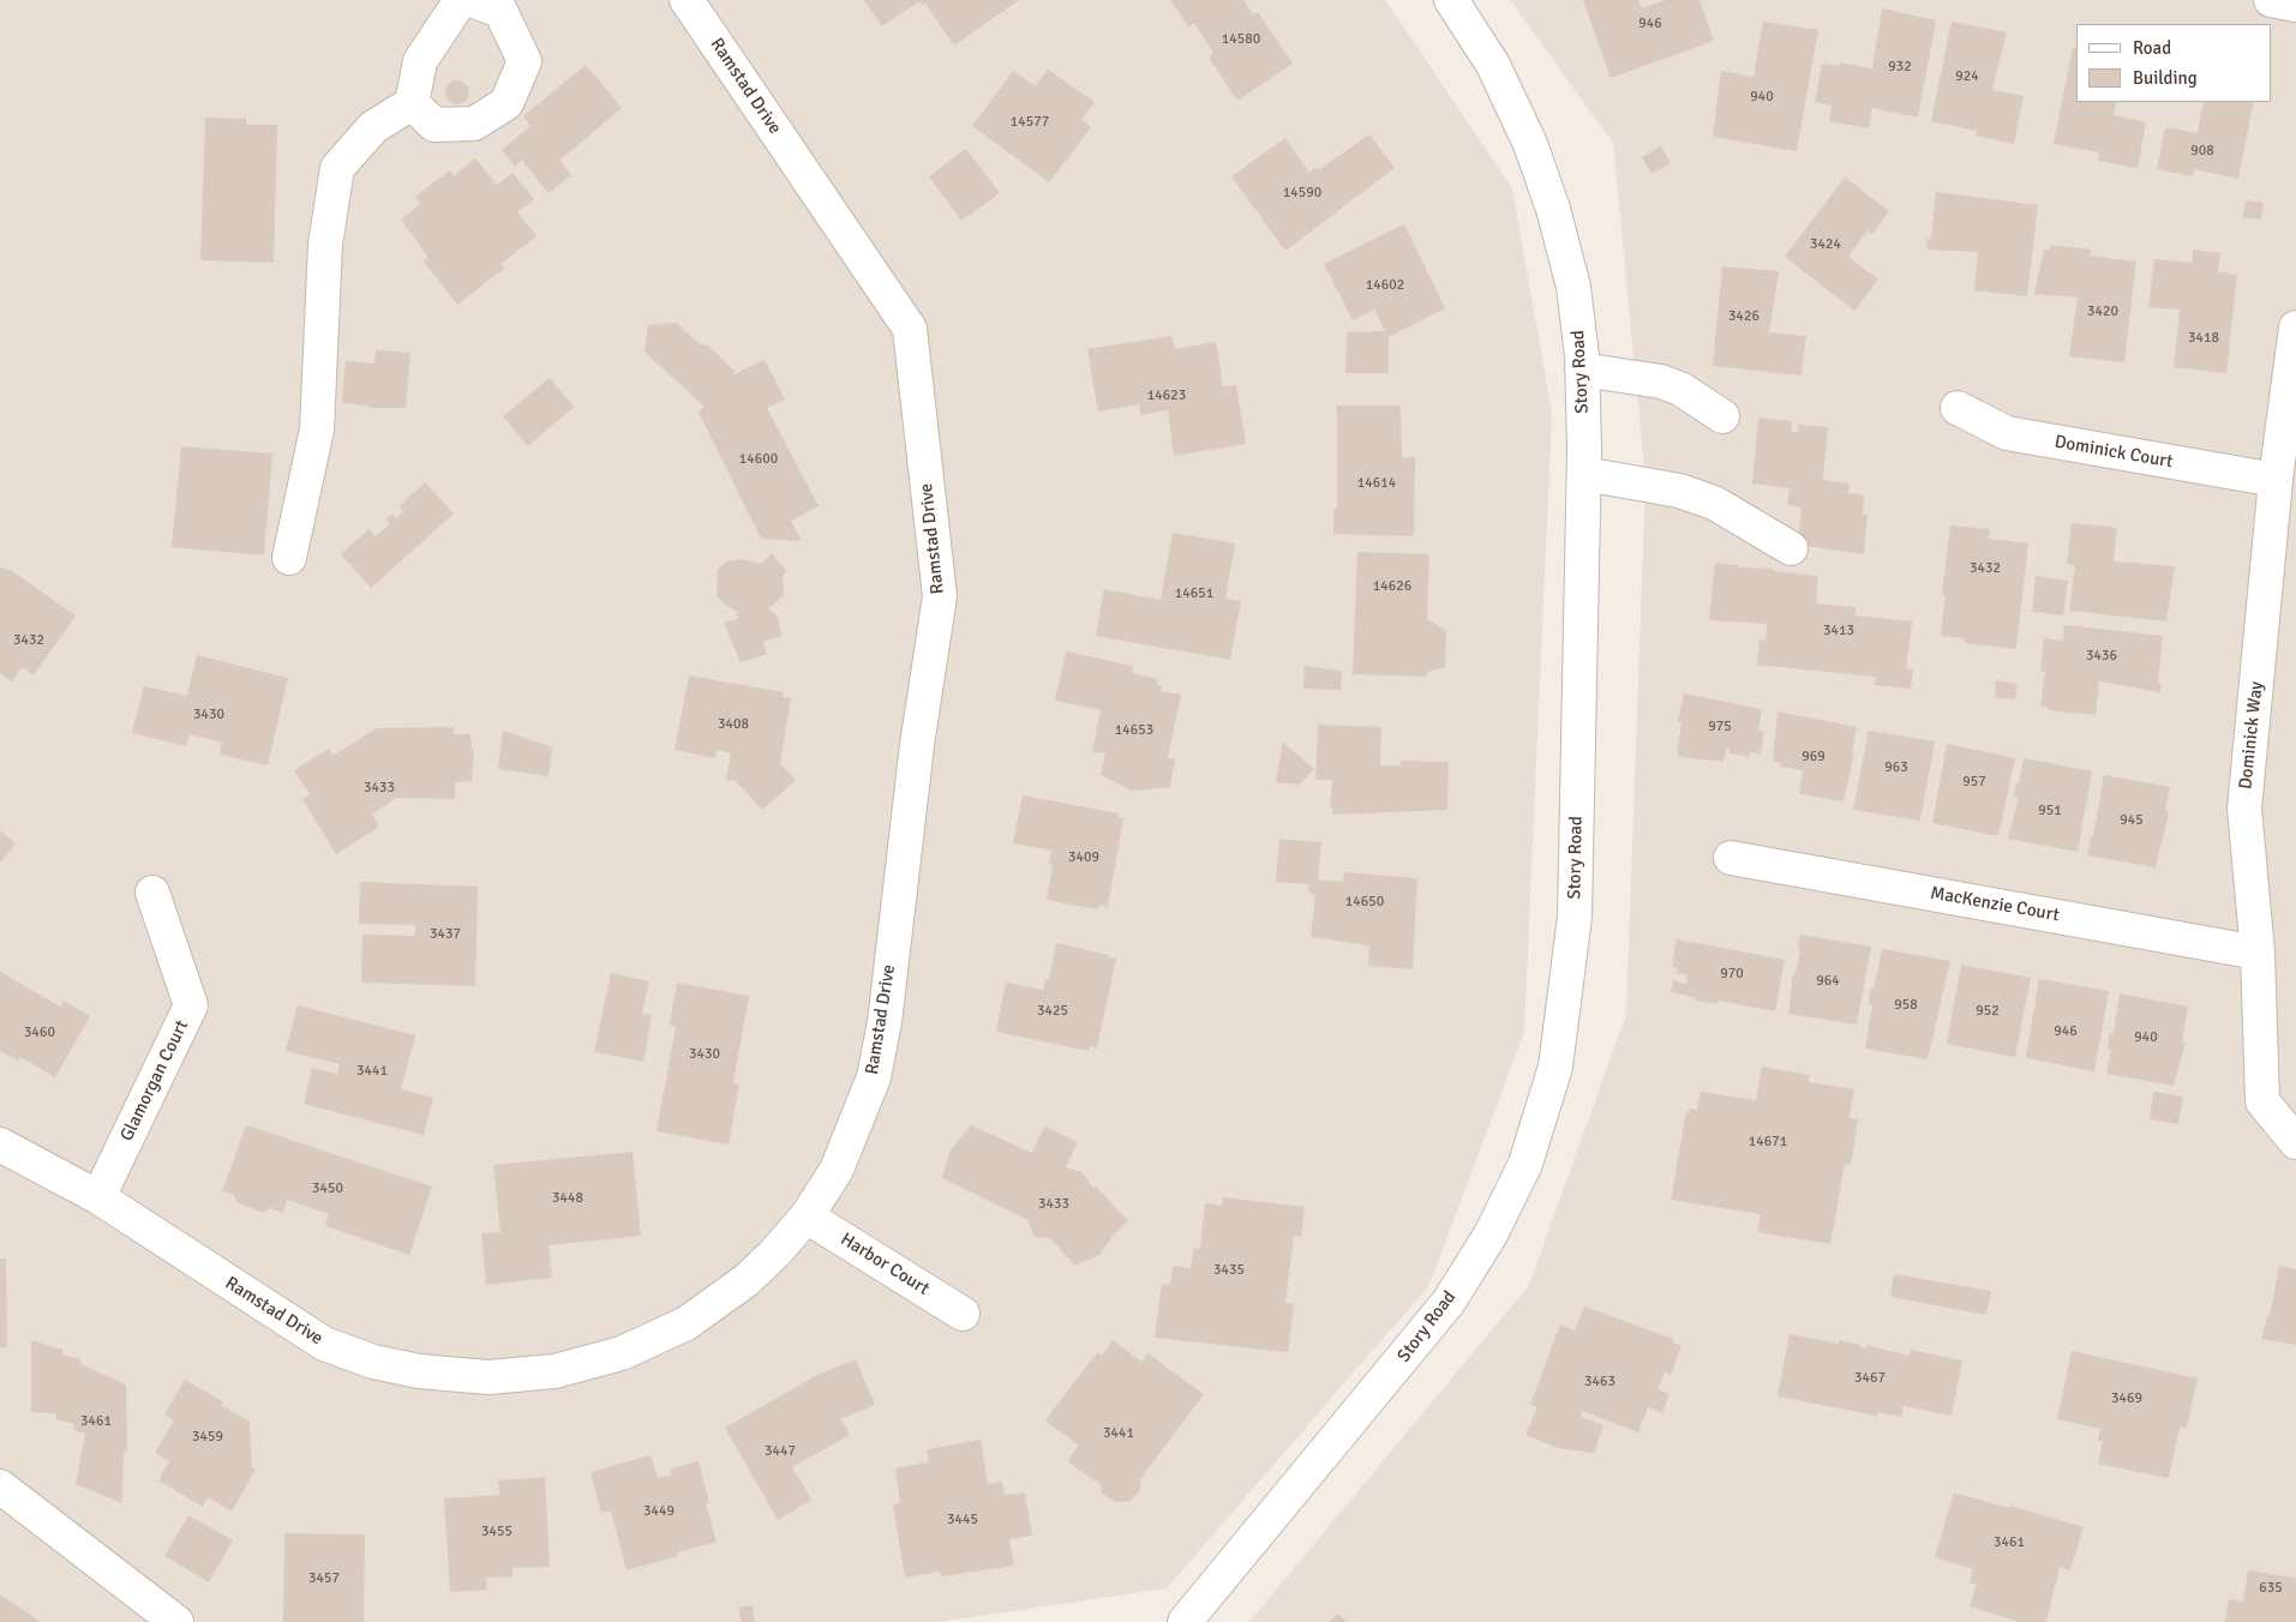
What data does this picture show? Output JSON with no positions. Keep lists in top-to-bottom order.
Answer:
{
  "streets": {
    "street": [
      "Ramstad Drive",
      "Story Road",
      "Dominick Court",
      "Dominick Way",
      "MacKenzie Court",
      "Glamorgan Court",
      "Harbor Court"
    ]
  },
  "crossings": [
    ["Ramstad Drive", "Glamorgan Court"],
    ["Ramstad Drive", "Harbor Court"],
    ["Dominick Court", "Dominick Way"],
    ["Dominick Way", "MacKenzie Court"]
  ],
  "house_numbers": [
    "946",
    "14580",
    "932",
    "924",
    "940",
    "14577",
    "908",
    "14590",
    "3424",
    "14602",
    "3420",
    "3426",
    "3418",
    "14623",
    "14600",
    "14614",
    "3432",
    "14626",
    "14651",
    "3413",
    "3432",
    "3436",
    "3430",
    "3408",
    "975",
    "14653",
    "969",
    "963",
    "957",
    "3433",
    "951",
    "945",
    "3409",
    "14650",
    "3437",
    "970",
    "964",
    "958",
    "3425",
    "952",
    "946",
    "3460",
    "940",
    "3430",
    "3441",
    "14671",
    "3450",
    "3448",
    "3433",
    "3435",
    "3467",
    "3463",
    "3469",
    "3461",
    "3441",
    "3459",
    "3447",
    "3449",
    "3445",
    "3455",
    "3461",
    "3457",
    "635"
  ],
  "legend": ["Road", "Building"]
}
